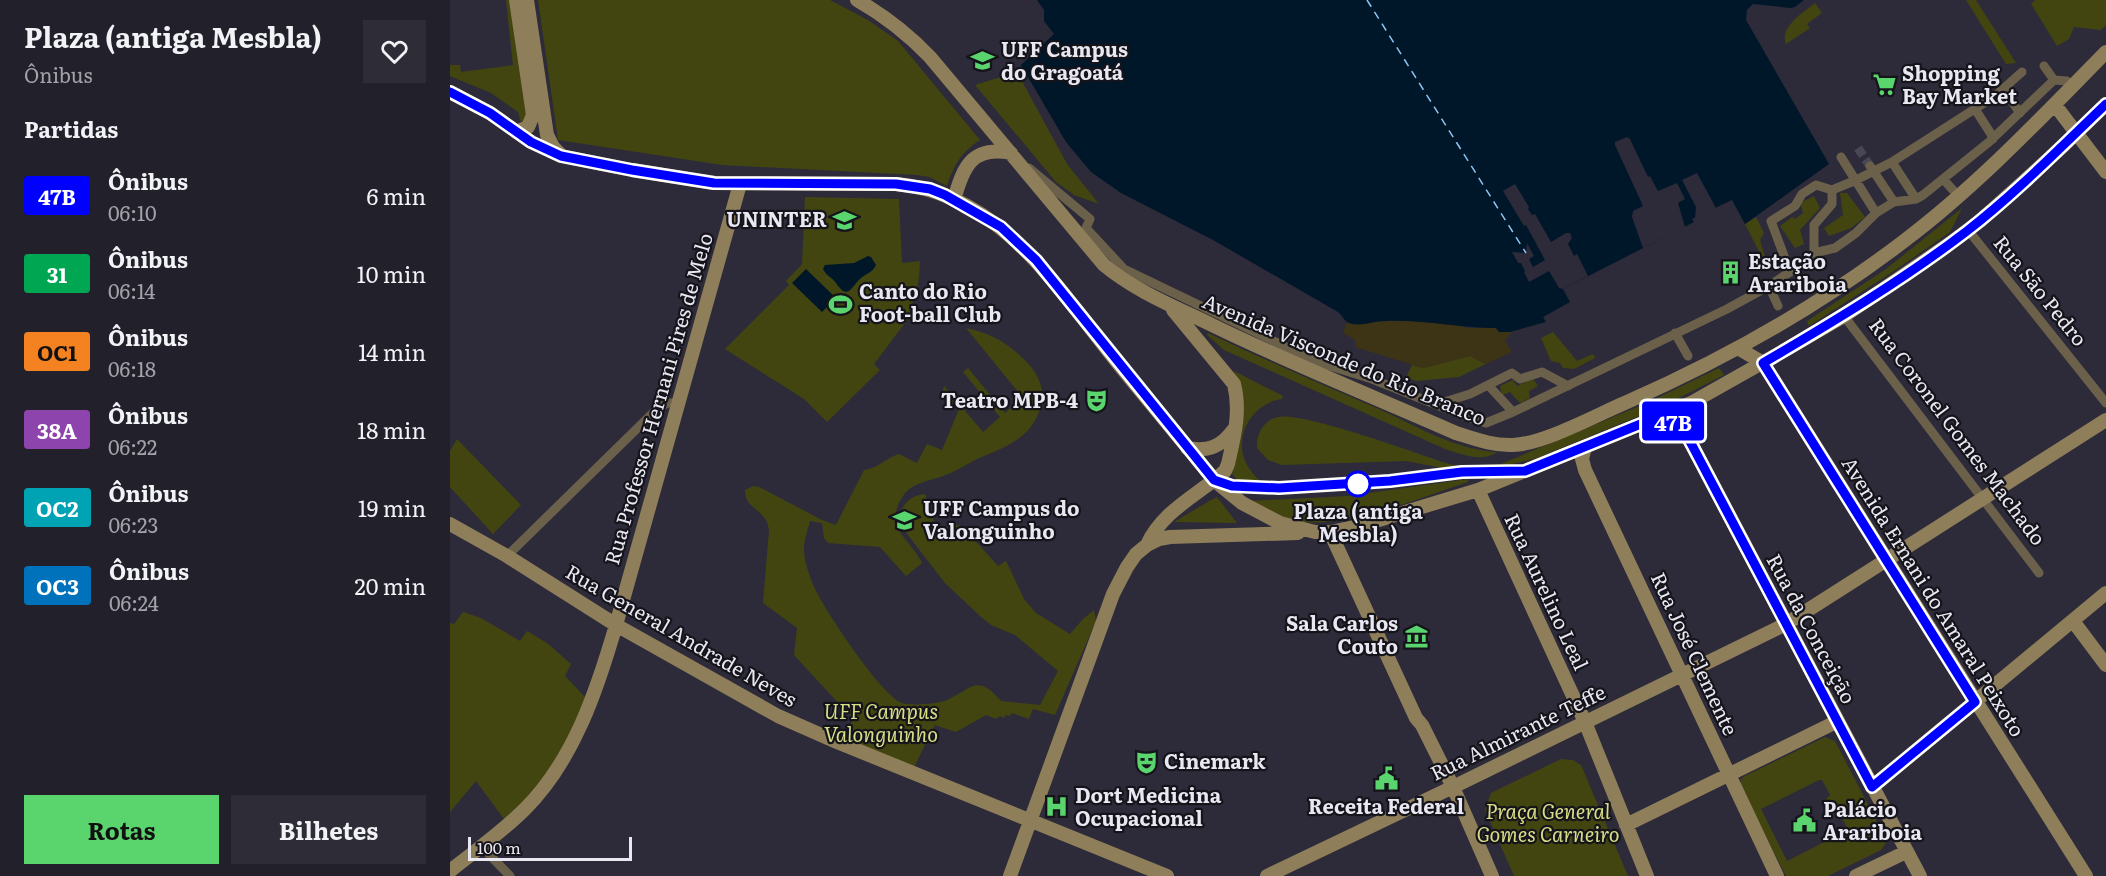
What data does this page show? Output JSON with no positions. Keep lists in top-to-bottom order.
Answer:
{
  "streets": {
    "street": [
      "Rua São Pedro",
      "Avenida Visconde do Rio Branco",
      "Rua Professor Hernani Pires de Melo",
      "Rua Coronel Gomes Machado",
      "Rua Aurelino Leal",
      "Avenida Ernani do Amaral Peixoto",
      "Rua da Conceição",
      "Rua General Andrade Neves",
      "Rua José Clemente",
      "Rua Almirante Teffe"
    ]
  },
  "crossings": [
    ["Avenida Visconde do Rio Branco", "Avenida Ernani do Amaral Peixoto"],
    ["Avenida Visconde do Rio Branco", "Rua General Andrade Neves"],
    ["Rua Professor Hernani Pires de Melo", "Rua General Andrade Neves"],
    ["Rua Coronel Gomes Machado", "Rua Almirante Teffe"],
    ["Rua Aurelino Leal", "Rua Almirante Teffe"],
    ["Avenida Ernani do Amaral Peixoto", "Rua Almirante Teffe"],
    ["Rua da Conceição", "Rua Almirante Teffe"],
    ["Rua José Clemente", "Rua Almirante Teffe"]
  ],
  "parks": ["UFF Campus Valonguinho", "Praça General Gomes Carneiro"],
  "places": {
    "school or university": ["UFF Campus do Gragoatá", "UNINTER", "UFF Campus do Valonguinho"],
    "supermarket": ["Shopping Bay Market"],
    "building": ["Estação Arariboia"],
    "sports": ["Canto do Rio Foot-ball Club"],
    "theatre": ["Teatro MPB-4", "Cinemark"],
    "other": ["Plaza (antiga Mesbla)"],
    "museum": ["Sala Carlos Couto"],
    "public building": ["Receita Federal", "Palácio Arariboia"],
    "hospital": ["Dort Medicina Ocupacional"]
  },
  "lines": ["bus line 47B"],
  "scale_bar": "100 m",
  "page": {
    "heading": [
      ["Plaza (antiga Mesbla)", "Ônibus"],
      "Partidas"
    ],
    "on_map": "47B",
    "list": [
      {
        "mark": "47B",
        "name": "Ônibus",
        "note": "06:10",
        "value": "6 min"
      },
      {
        "mark": "31",
        "name": "Ônibus",
        "note": "06:14",
        "value": "10 min"
      },
      {
        "mark": "OC1",
        "name": "Ônibus",
        "note": "06:18",
        "value": "14 min"
      },
      {
        "mark": "38A",
        "name": "Ônibus",
        "note": "06:22",
        "value": "18 min"
      },
      {
        "mark": "OC2",
        "name": "Ônibus",
        "note": "06:23",
        "value": "19 min"
      },
      {
        "mark": "OC3",
        "name": "Ônibus",
        "note": "06:24",
        "value": "20 min"
      }
    ],
    "buttons": ["Rotas", "Bilhetes"],
    "scale": "100 m"
  }
}
